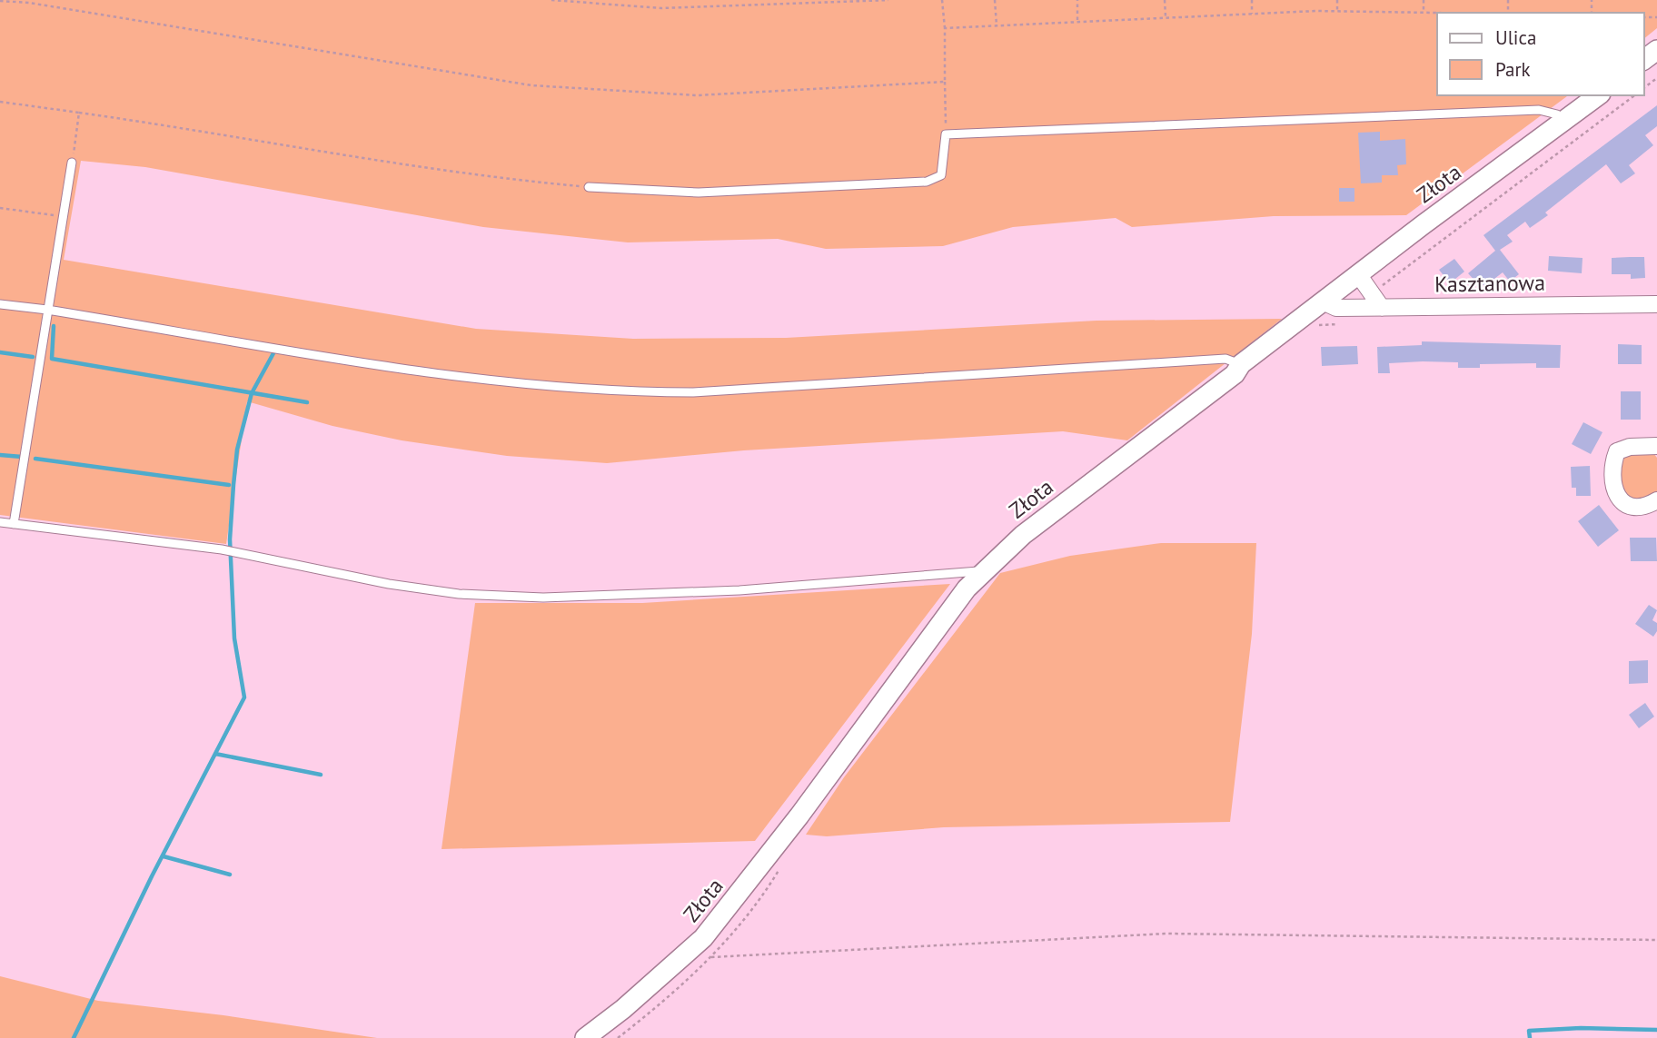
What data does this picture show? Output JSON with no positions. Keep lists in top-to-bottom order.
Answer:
{
  "streets": {
    "street": ["Złota", "Kasztanowa"]
  },
  "crossings": [
    ["Złota", "Kasztanowa"]
  ],
  "legend": ["Ulica", "Park"]
}
